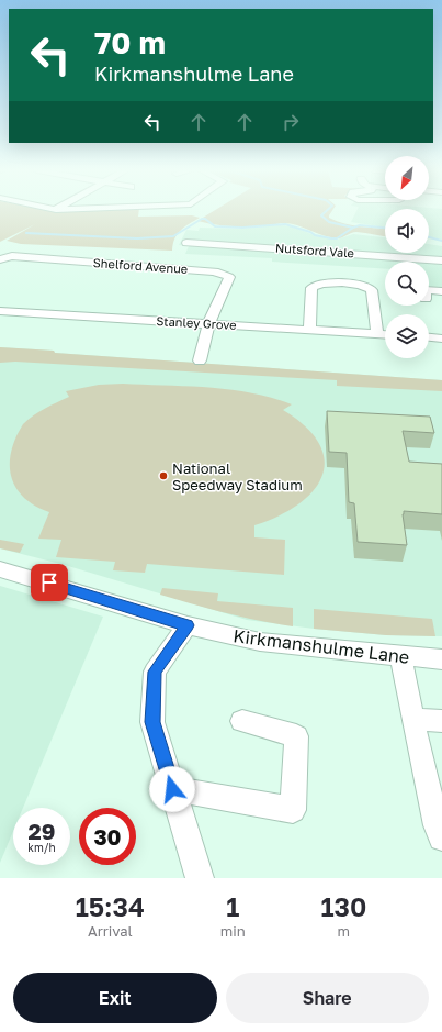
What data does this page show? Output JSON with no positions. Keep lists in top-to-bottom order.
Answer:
{
  "streets": {
    "street": [
      "Nutsford Vale",
      "Shelford Avenue",
      "Stanley Grove",
      "Kirkmanshulme Lane"
    ]
  },
  "crossings": [
    ["Shelford Avenue", "Stanley Grove"]
  ],
  "places": ["National Speedway Stadium"],
  "north": "bottom left",
  "page": {
    "turn": ["70 m", "Kirkmanshulme Lane"],
    "speed": "29 km/h",
    "limit": "30",
    "eta": [
      "15:34",
      "Arrival",
      "1",
      "min",
      "130",
      "m"
    ],
    "buttons": ["Exit", "Share"]
  }
}
